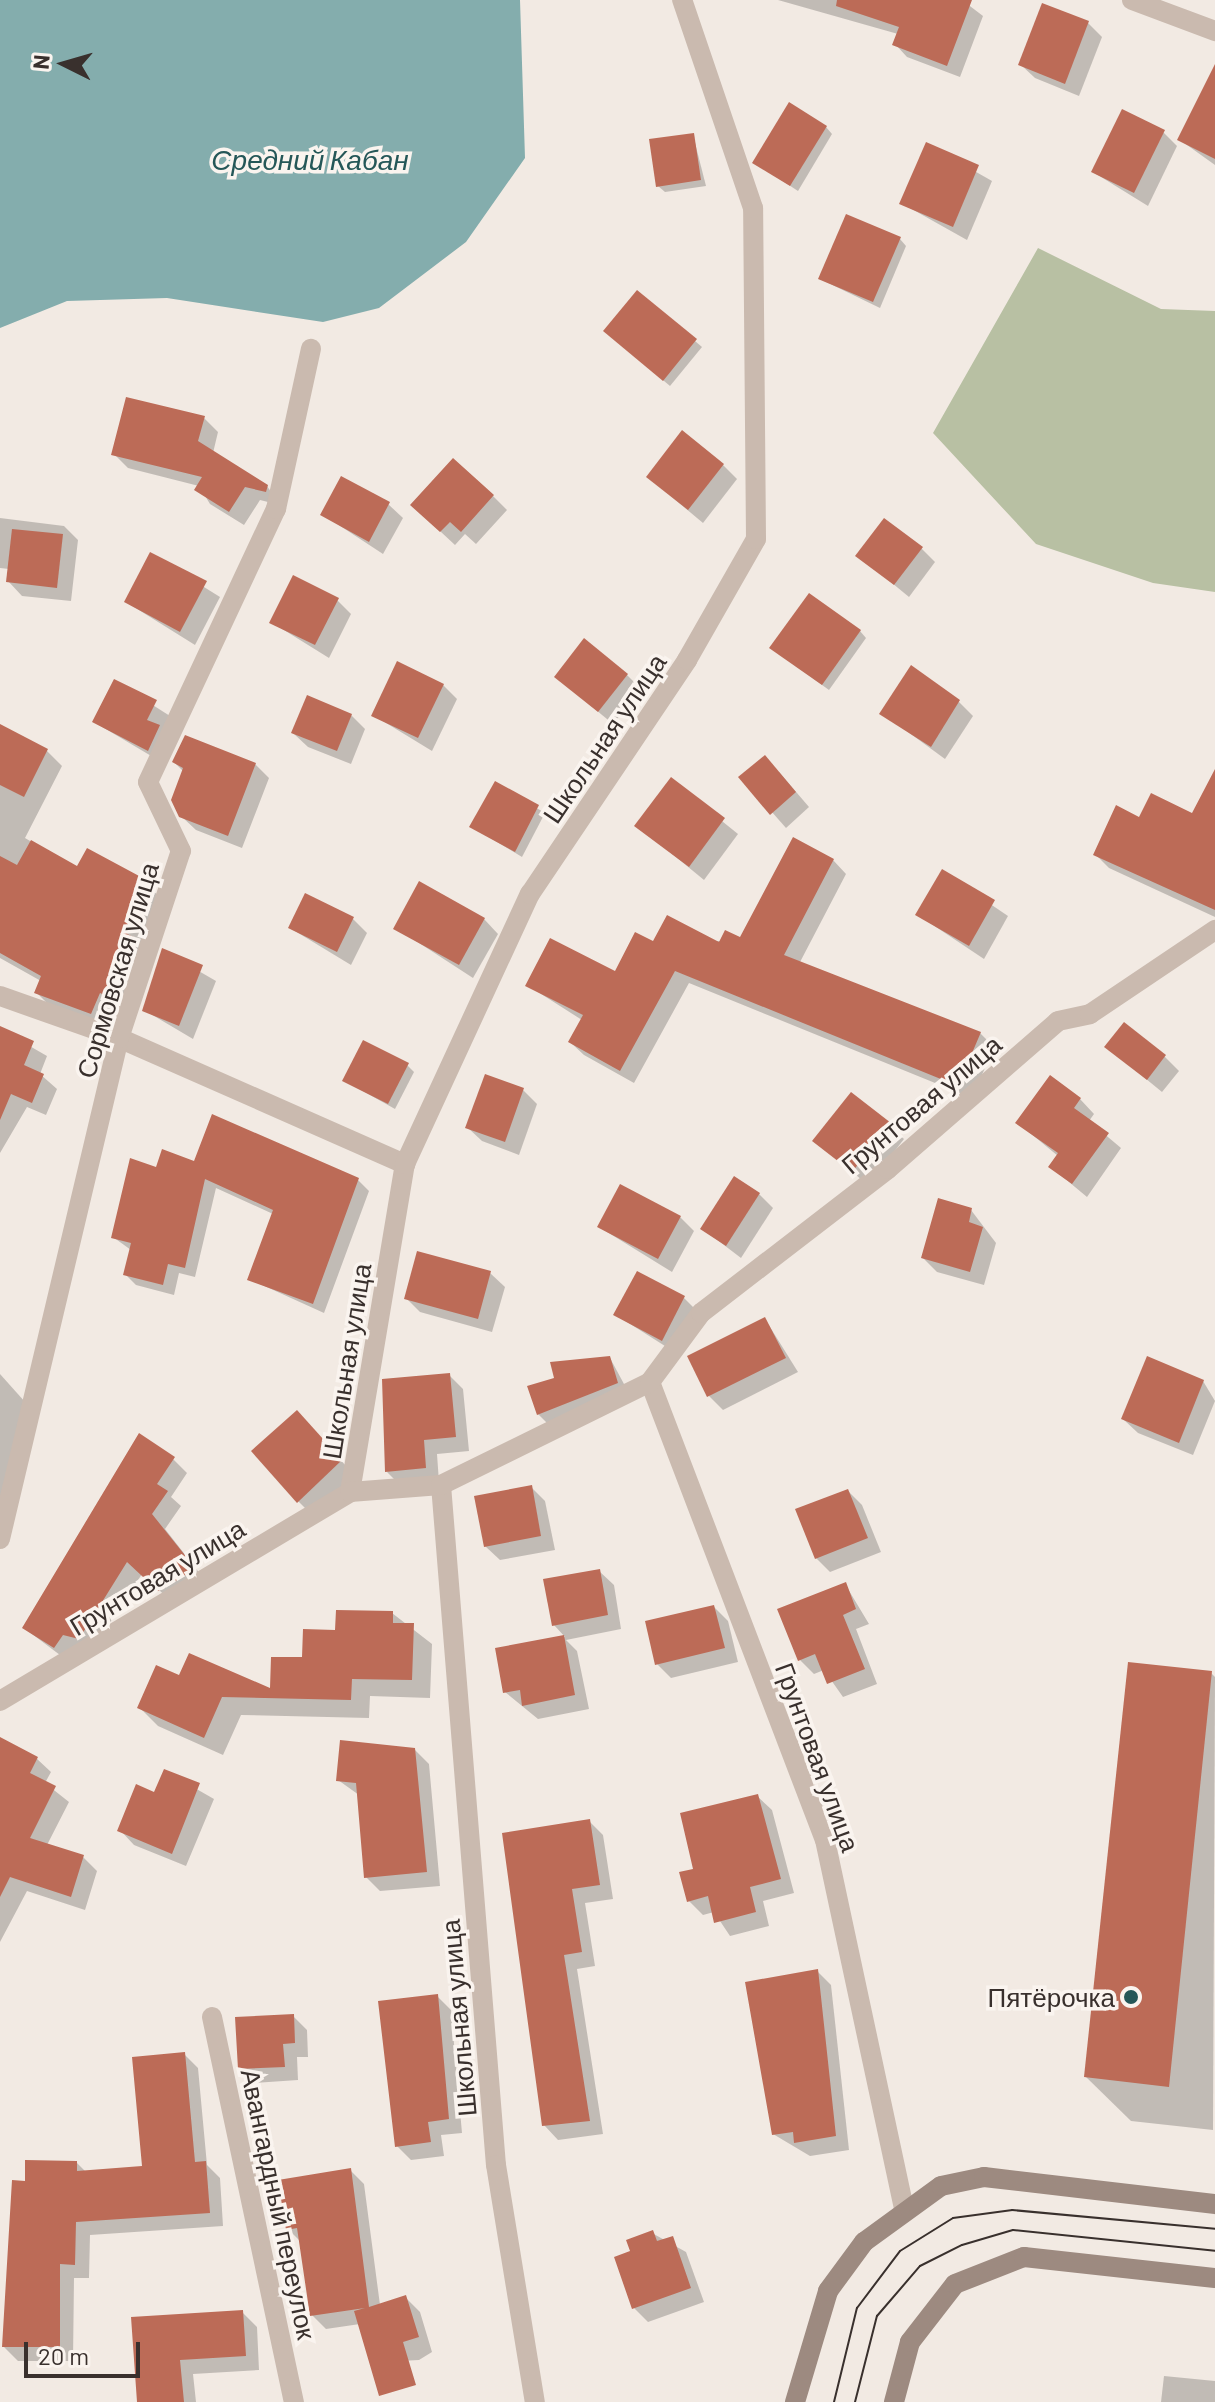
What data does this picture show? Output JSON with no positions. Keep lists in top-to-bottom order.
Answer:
{
  "streets": {
    "street": [
      "Школьная улица",
      "Сормовская улица",
      "Грунтовая улица",
      "Авангардный переулок"
    ]
  },
  "crossings": [
    ["Школьная улица", "Грунтовая улица"]
  ],
  "water": ["Средний Кабан"],
  "places": ["Пятёрочка"],
  "scale_bar": "20 m",
  "north": "left"
}
